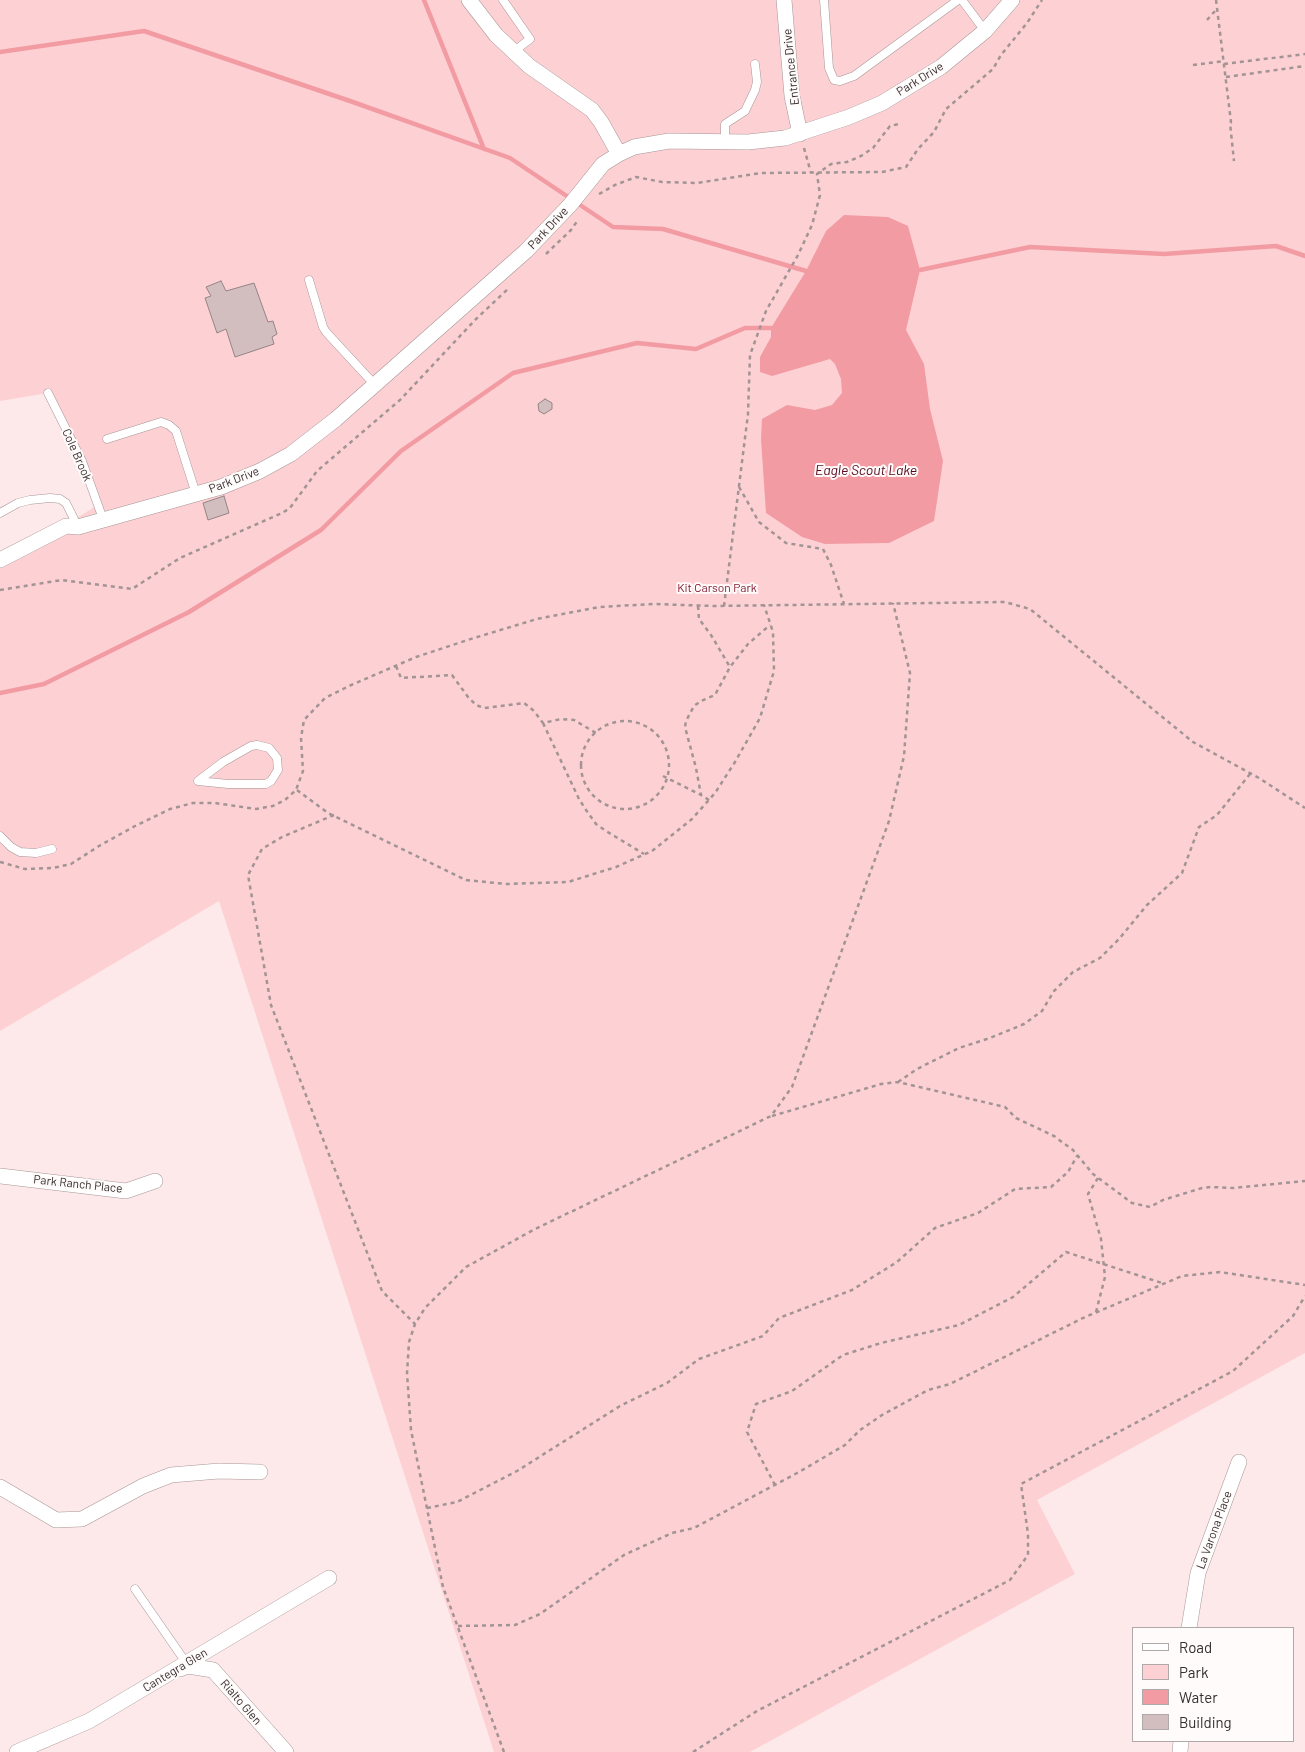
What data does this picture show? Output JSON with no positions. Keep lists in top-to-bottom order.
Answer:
{
  "streets": {
    "street": [
      "Entrance Drive",
      "Park Drive",
      "Park Ranch Place",
      "La Varona Place",
      "Cantegra Glen",
      "Rialto Glen"
    ],
    "lane": ["Cole Brook"]
  },
  "crossings": [
    ["Entrance Drive", "Park Drive"],
    ["Park Drive", "Cole Brook"],
    ["Cantegra Glen", "Rialto Glen"]
  ],
  "water": ["Eagle Scout Lake"],
  "parks": ["Kit Carson Park"],
  "legend": [
    "Road",
    "Park",
    "Water",
    "Building"
  ]
}
